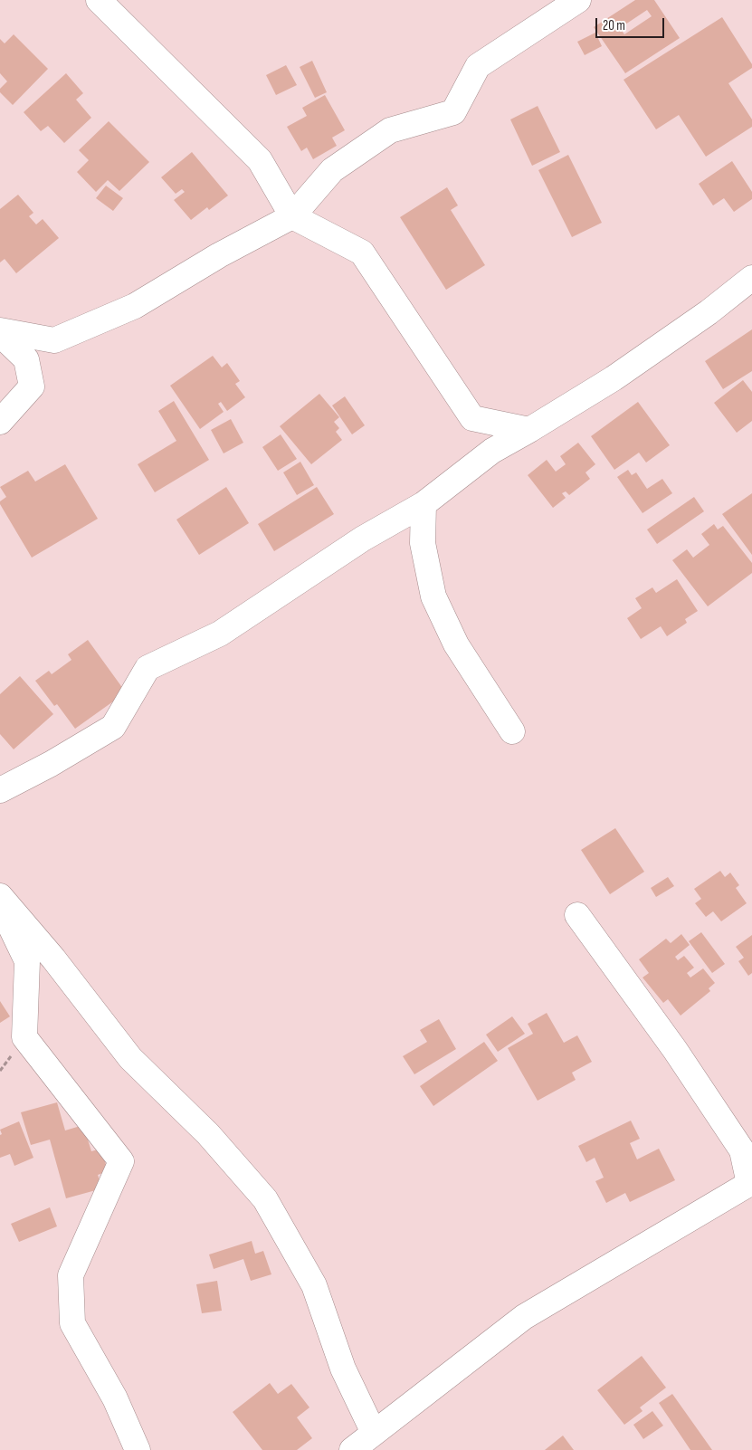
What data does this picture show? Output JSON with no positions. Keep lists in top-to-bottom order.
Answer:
{
  "scale_bar": "20 m"
}
